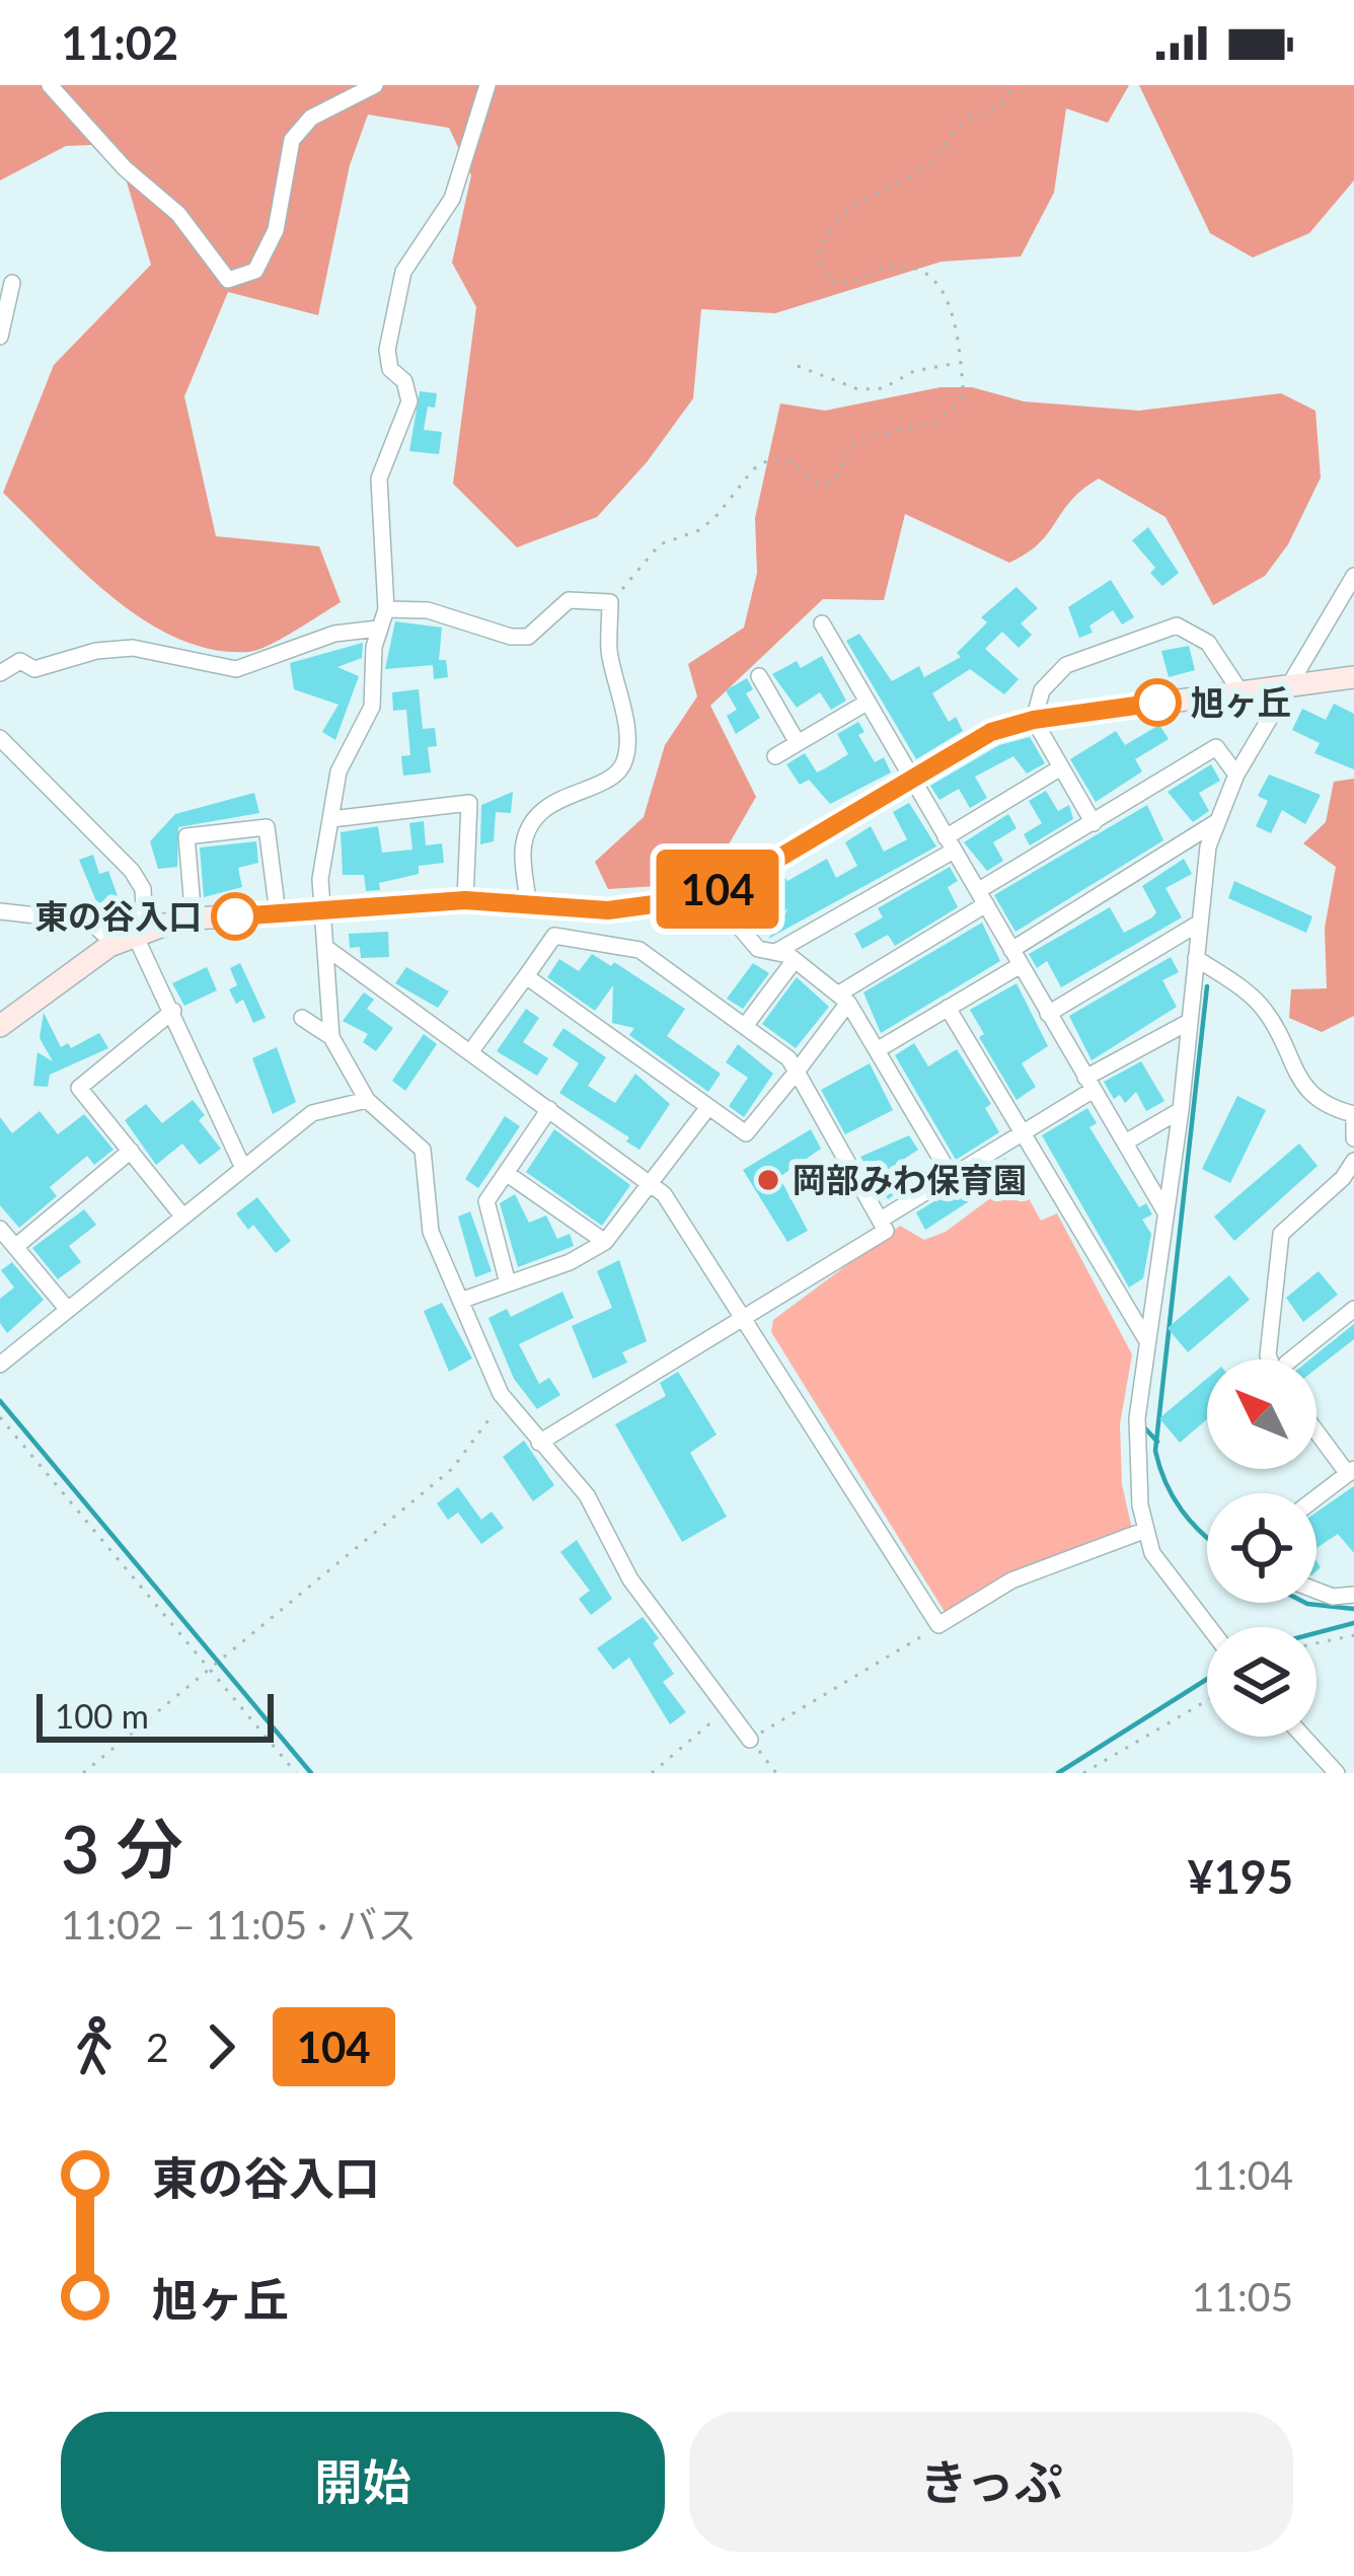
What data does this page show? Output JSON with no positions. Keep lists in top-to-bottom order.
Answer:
{
  "places": ["旭ヶ丘", "東の谷入口", "岡部みわ保育園"],
  "lines": ["bus line 104"],
  "scale_bar": "100 m",
  "north": "top left",
  "page": {
    "status": "11:02",
    "on_map": "104",
    "scale": "100 m",
    "heading": ["3 分", "11:02 – 11:05 · バス", "¥195"],
    "legs": ["2", "104"],
    "list": [
      {
        "name": "東の谷入口",
        "value": "11:04"
      },
      {
        "name": "旭ヶ丘",
        "value": "11:05"
      }
    ],
    "buttons": ["開始", "きっぷ"]
  }
}
